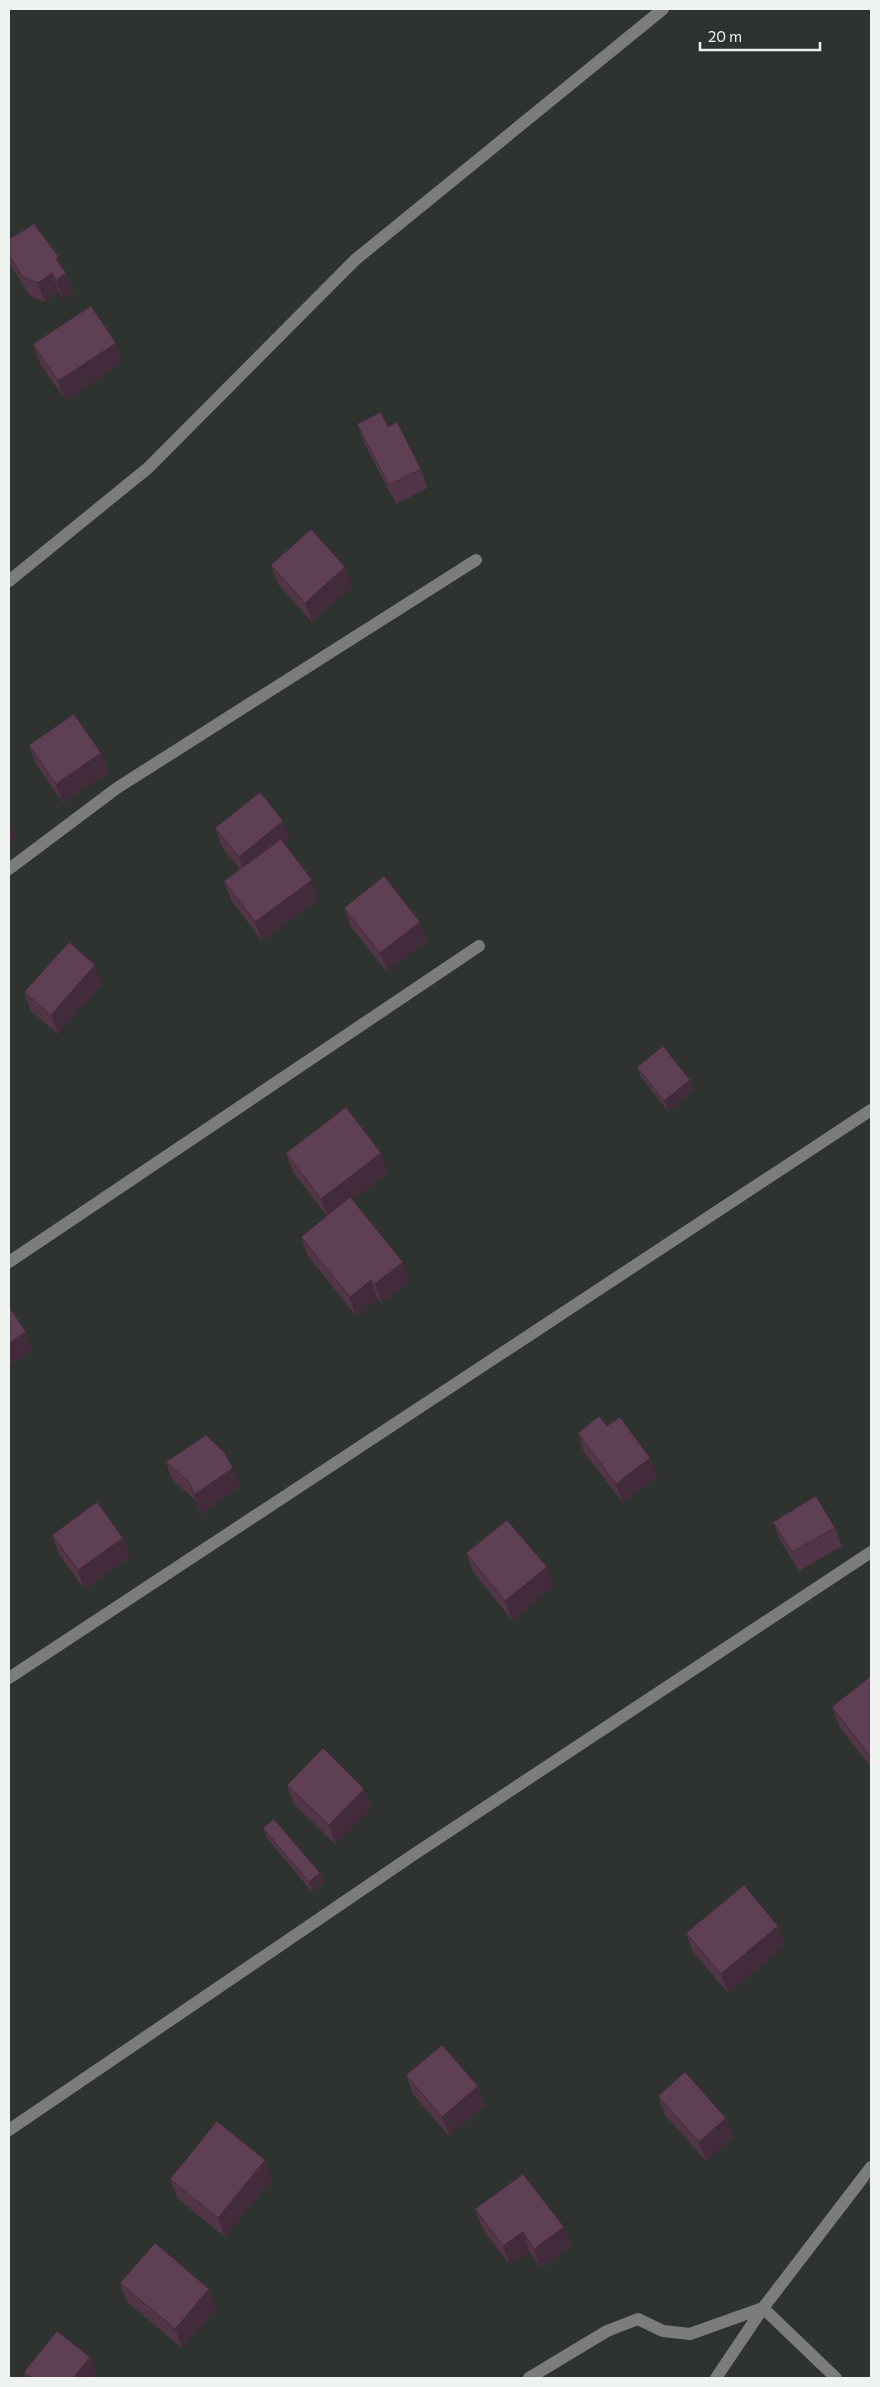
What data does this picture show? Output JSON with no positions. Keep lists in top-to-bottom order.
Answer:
{
  "scale_bar": "20 m"
}
